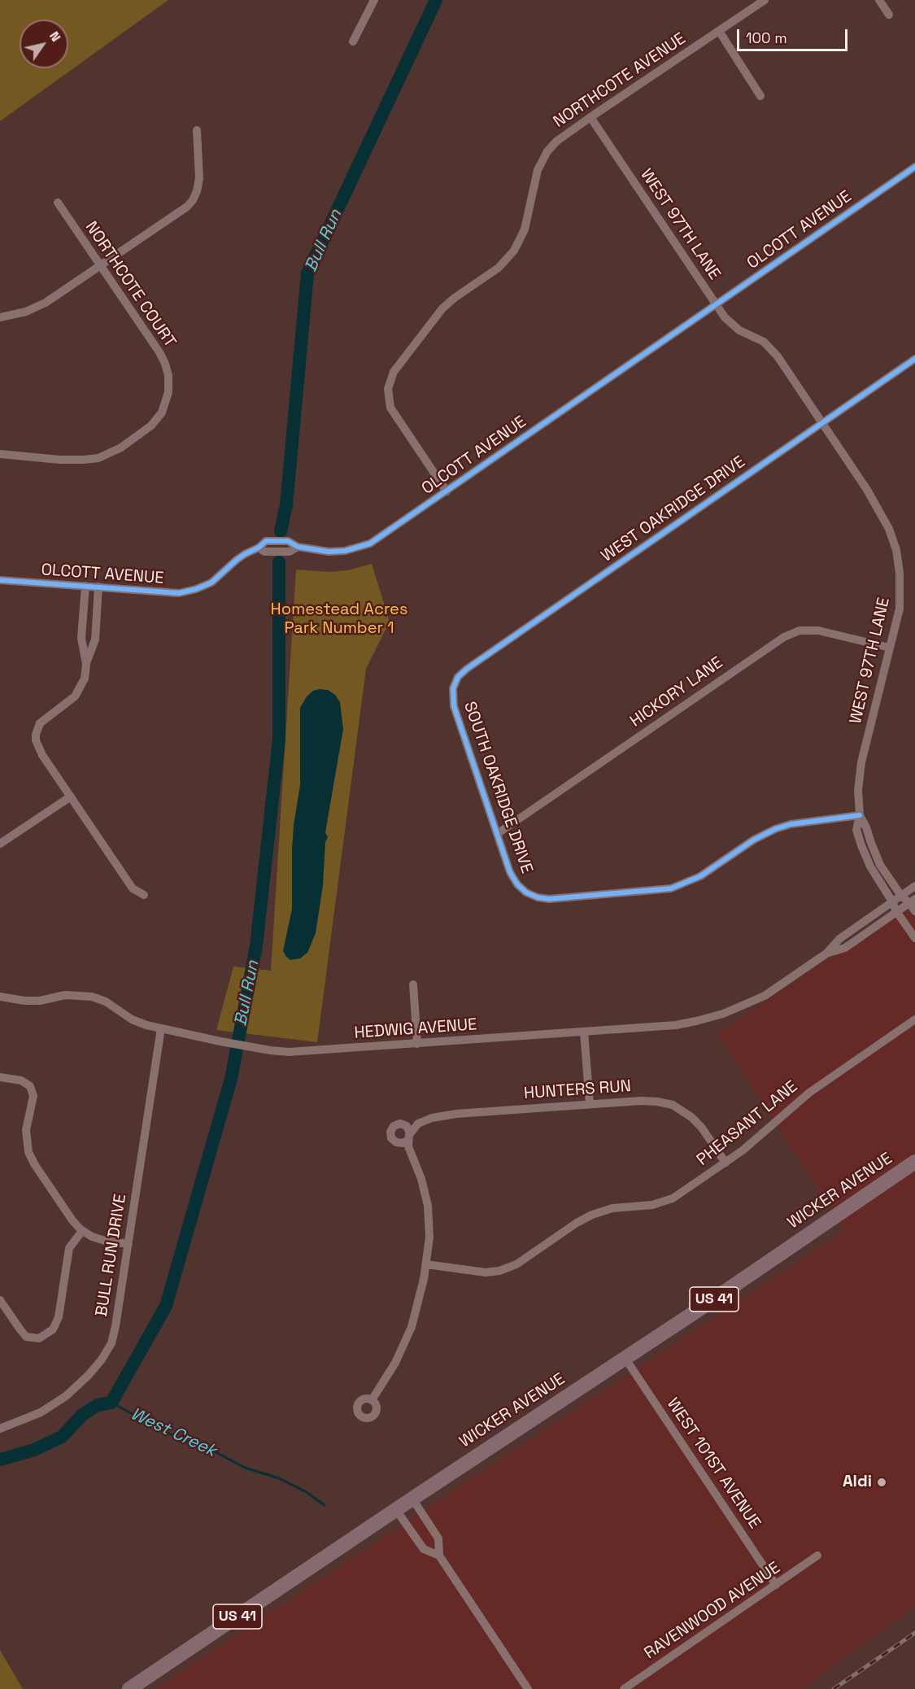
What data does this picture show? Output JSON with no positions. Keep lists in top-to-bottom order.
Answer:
{
  "streets": {
    "highway": ["WICKER AVENUE", "US 41"],
    "street": [
      "NORTHCOTE AVENUE",
      "WEST 97TH LANE",
      "OLCOTT AVENUE",
      "NORTHCOTE COURT",
      "WEST OAKRIDGE DRIVE",
      "HICKORY LANE",
      "SOUTH OAKRIDGE DRIVE",
      "HEDWIG AVENUE",
      "HUNTERS RUN",
      "PHEASANT LANE",
      "BULL RUN DRIVE",
      "WEST 101ST AVENUE",
      "RAVENWOOD AVENUE"
    ]
  },
  "crossings": [
    ["NORTHCOTE AVENUE", "WEST 97TH LANE"],
    ["NORTHCOTE AVENUE", "OLCOTT AVENUE"],
    ["WEST 97TH LANE", "OLCOTT AVENUE"],
    ["WEST 97TH LANE", "WEST OAKRIDGE DRIVE"],
    ["WEST 97TH LANE", "HICKORY LANE"],
    ["WEST 97TH LANE", "SOUTH OAKRIDGE DRIVE"],
    ["WEST 97TH LANE", "HEDWIG AVENUE"],
    ["WEST OAKRIDGE DRIVE", "SOUTH OAKRIDGE DRIVE"],
    ["HICKORY LANE", "SOUTH OAKRIDGE DRIVE"],
    ["HEDWIG AVENUE", "BULL RUN DRIVE"],
    ["HUNTERS RUN", "PHEASANT LANE"],
    ["WICKER AVENUE", "WEST 101ST AVENUE"],
    ["WEST 101ST AVENUE", "RAVENWOOD AVENUE"]
  ],
  "water": ["Bull Run", "West Creek"],
  "parks": ["Homestead Acres Park Number 1"],
  "places": ["Aldi"],
  "scale_bar": "100 m",
  "north": "top right"
}
